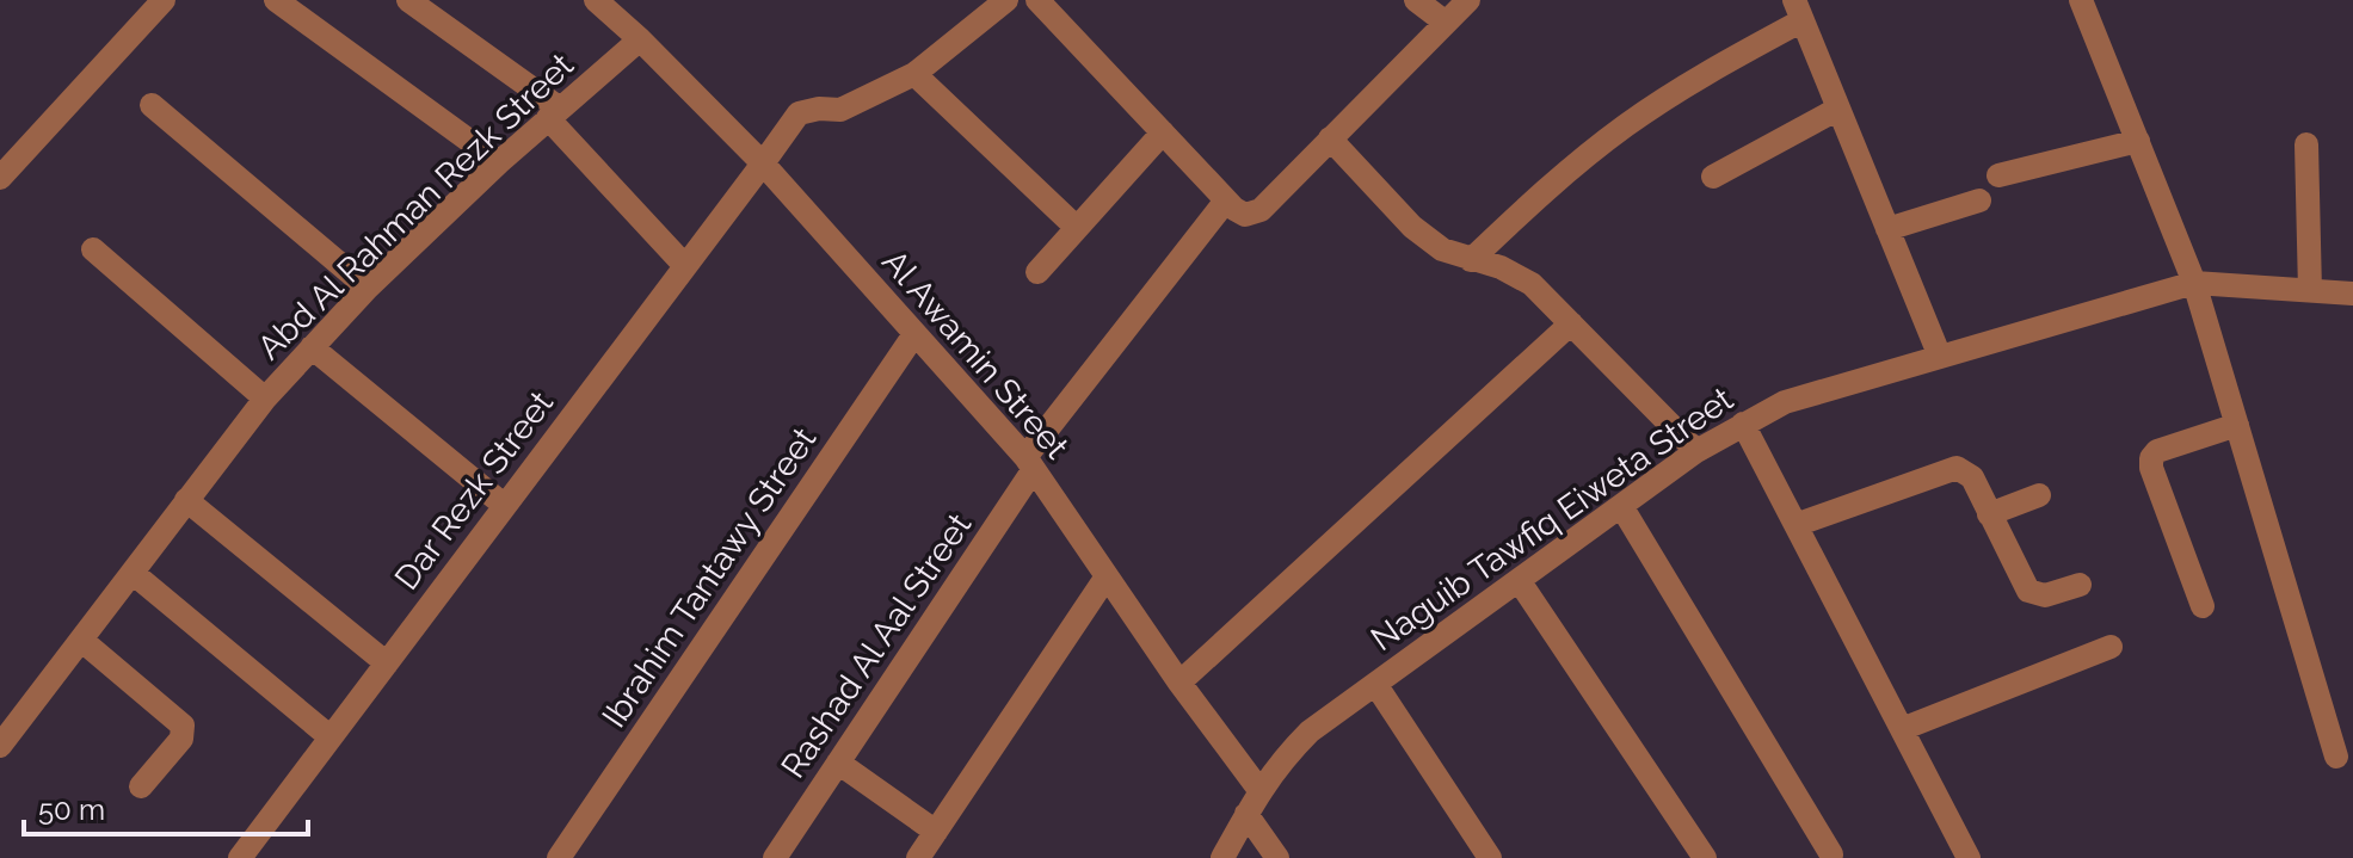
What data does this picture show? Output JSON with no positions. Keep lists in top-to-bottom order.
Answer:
{
  "streets": {
    "street": [
      "Abd Al Rahman Rezk Street",
      "Al Awamin Street",
      "Dar Rezk Street",
      "Naguib Tawfiq Eiweta Street",
      "Ibrahim Tantawy Street",
      "Rashad Al Aal Street"
    ]
  },
  "crossings": [
    ["Abd Al Rahman Rezk Street", "Al Awamin Street"],
    ["Al Awamin Street", "Dar Rezk Street"],
    ["Al Awamin Street", "Naguib Tawfiq Eiweta Street"],
    ["Al Awamin Street", "Ibrahim Tantawy Street"],
    ["Al Awamin Street", "Rashad Al Aal Street"]
  ],
  "scale_bar": "50 m"
}
